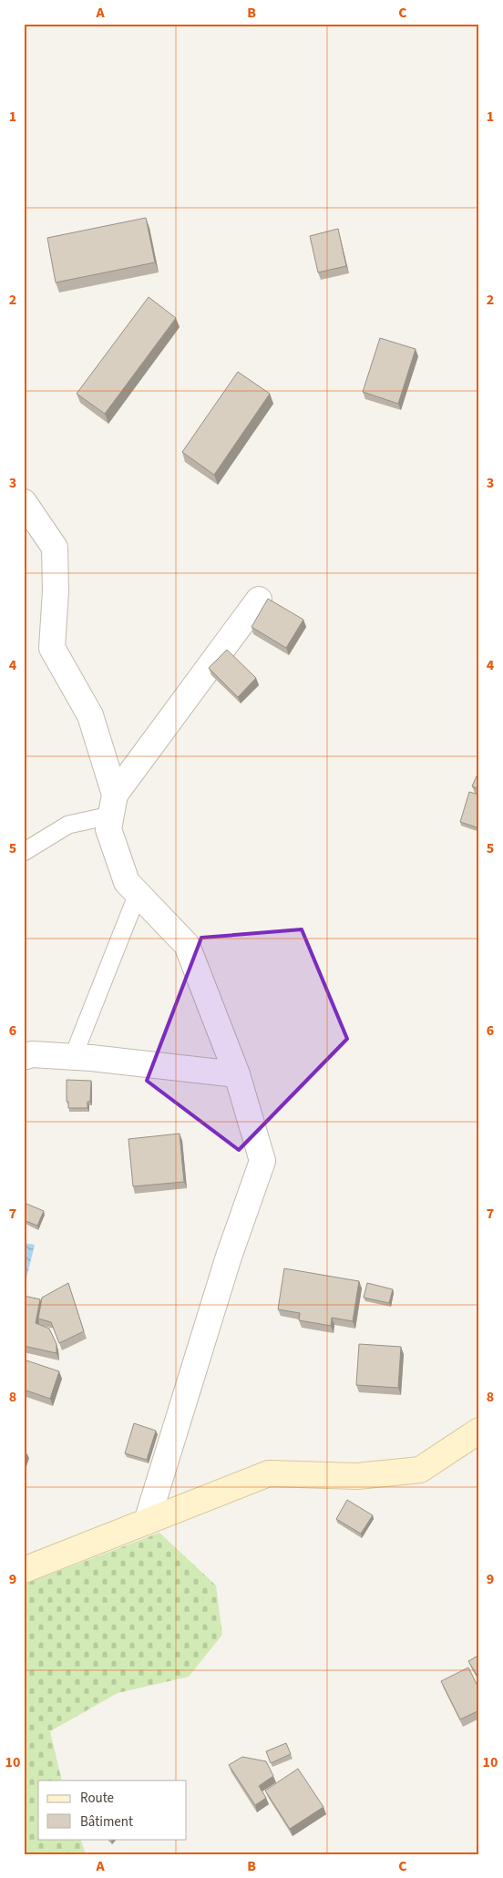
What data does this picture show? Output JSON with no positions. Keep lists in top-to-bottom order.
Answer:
{
  "legend": ["Route", "Bâtiment"],
  "grid": {
    "columns": ["A", "B", "C"],
    "rows": [
      "1",
      "2",
      "3",
      "4",
      "5",
      "6",
      "7",
      "8",
      "9",
      "10"
    ]
  }
}
